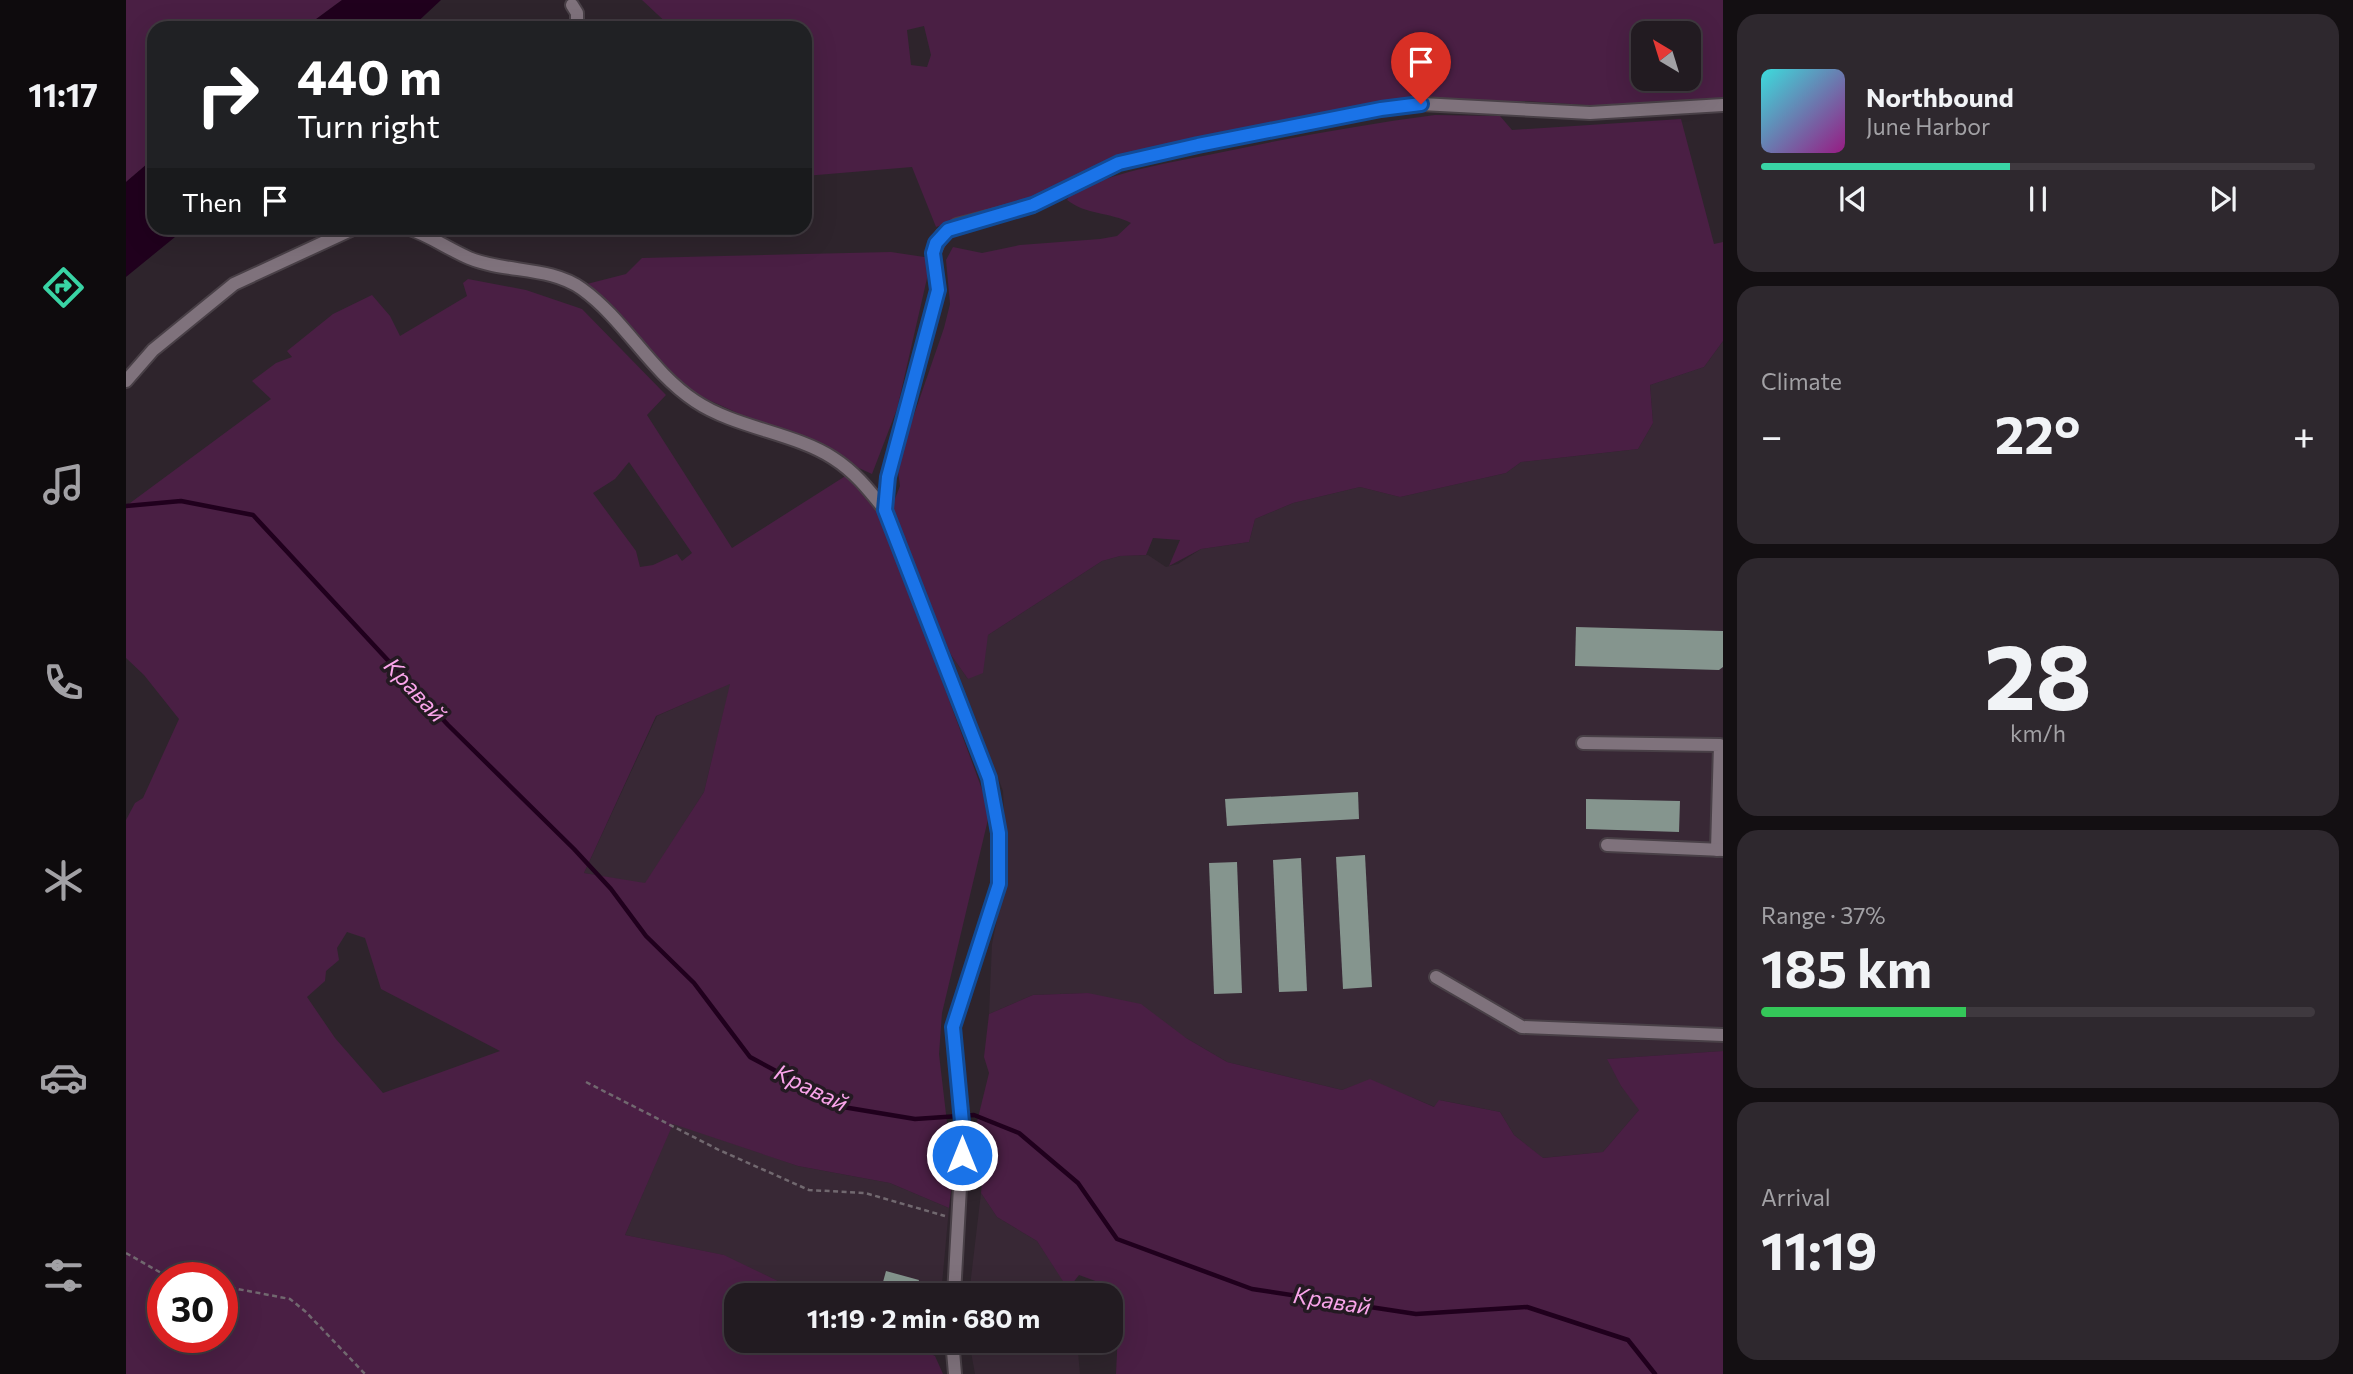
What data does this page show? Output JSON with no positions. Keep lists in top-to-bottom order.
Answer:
{
  "water": ["Кравай"],
  "north": "top left",
  "page": {
    "tabs": "11:17",
    "turn": ["440 m", "Turn right"],
    "song": ["Northbound", "June Harbor"],
    "then": "Then",
    "tile": [
      "Climate",
      ["28", "km/h"],
      ["Range · 37%", "185 km"],
      ["Arrival", "11:19"]
    ],
    "heat": ["−", "22°", "+"],
    "limit": "30",
    "trip": "11:19 · 2 min · 680 m"
  }
}
